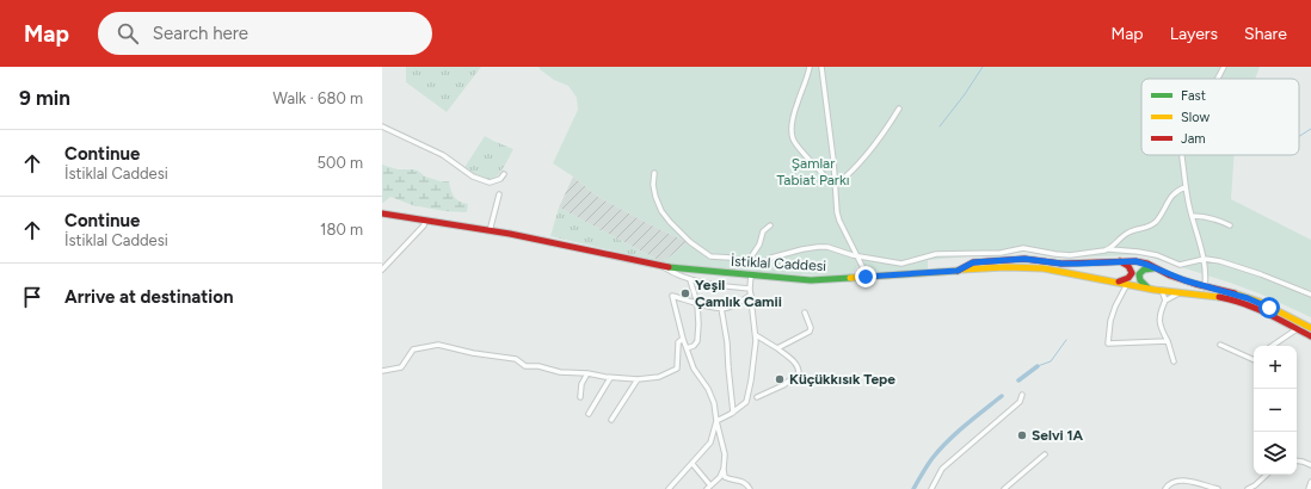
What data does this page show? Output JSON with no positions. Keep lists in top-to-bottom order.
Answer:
{
  "streets": {
    "main road": ["İstiklal Caddesi"]
  },
  "parks": ["Şamlar Tabiat Parkı"],
  "places": ["Yeşil Çamlık Camii", "Küçükkısık Tepe", "Selvi 1A"],
  "legend": ["Fast", "Slow", "Jam"],
  "page": {
    "header": "Map",
    "search": "Search here",
    "nav": ["Map", "Layers", "Share"],
    "heading": ["9 min", "Walk · 680 m"],
    "list": [
      ["Continue", "İstiklal Caddesi", "500 m"],
      ["Continue", "İstiklal Caddesi", "180 m"],
      "Arrive at destination"
    ],
    "map_buttons": ["+", "−"]
  }
}
